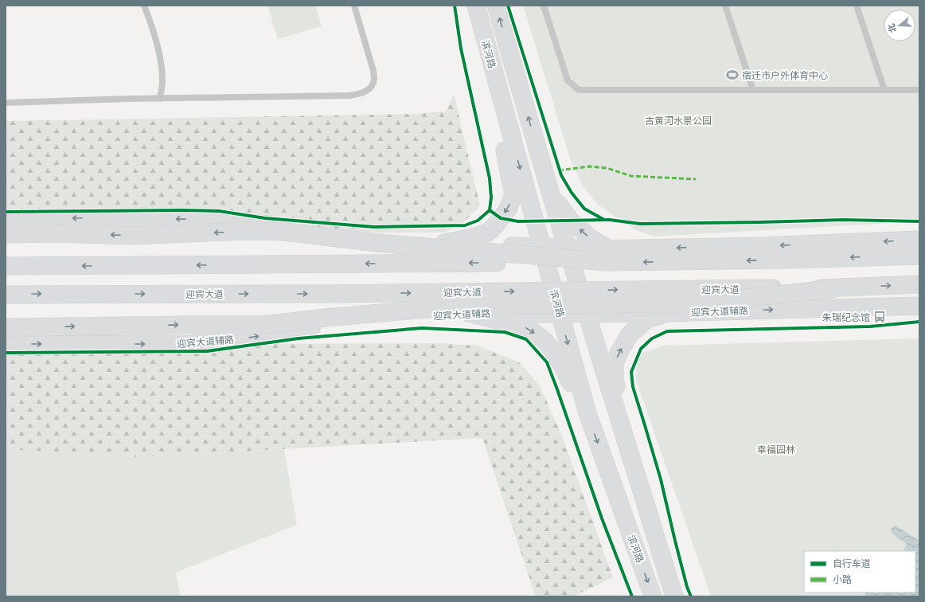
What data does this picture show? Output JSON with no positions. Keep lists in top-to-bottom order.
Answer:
{
  "streets": {
    "main road": ["滨河路", "迎宾大道", "迎宾大道辅路"]
  },
  "crossings": [
    ["滨河路", "迎宾大道辅路"]
  ],
  "parks": ["古黄河水景公园", "幸福园林"],
  "places": {
    "sports": ["宿迁市户外体育中心"],
    "bus stop": ["朱瑞纪念馆"]
  },
  "legend": ["自行车道", "小路"],
  "north": "left"
}
